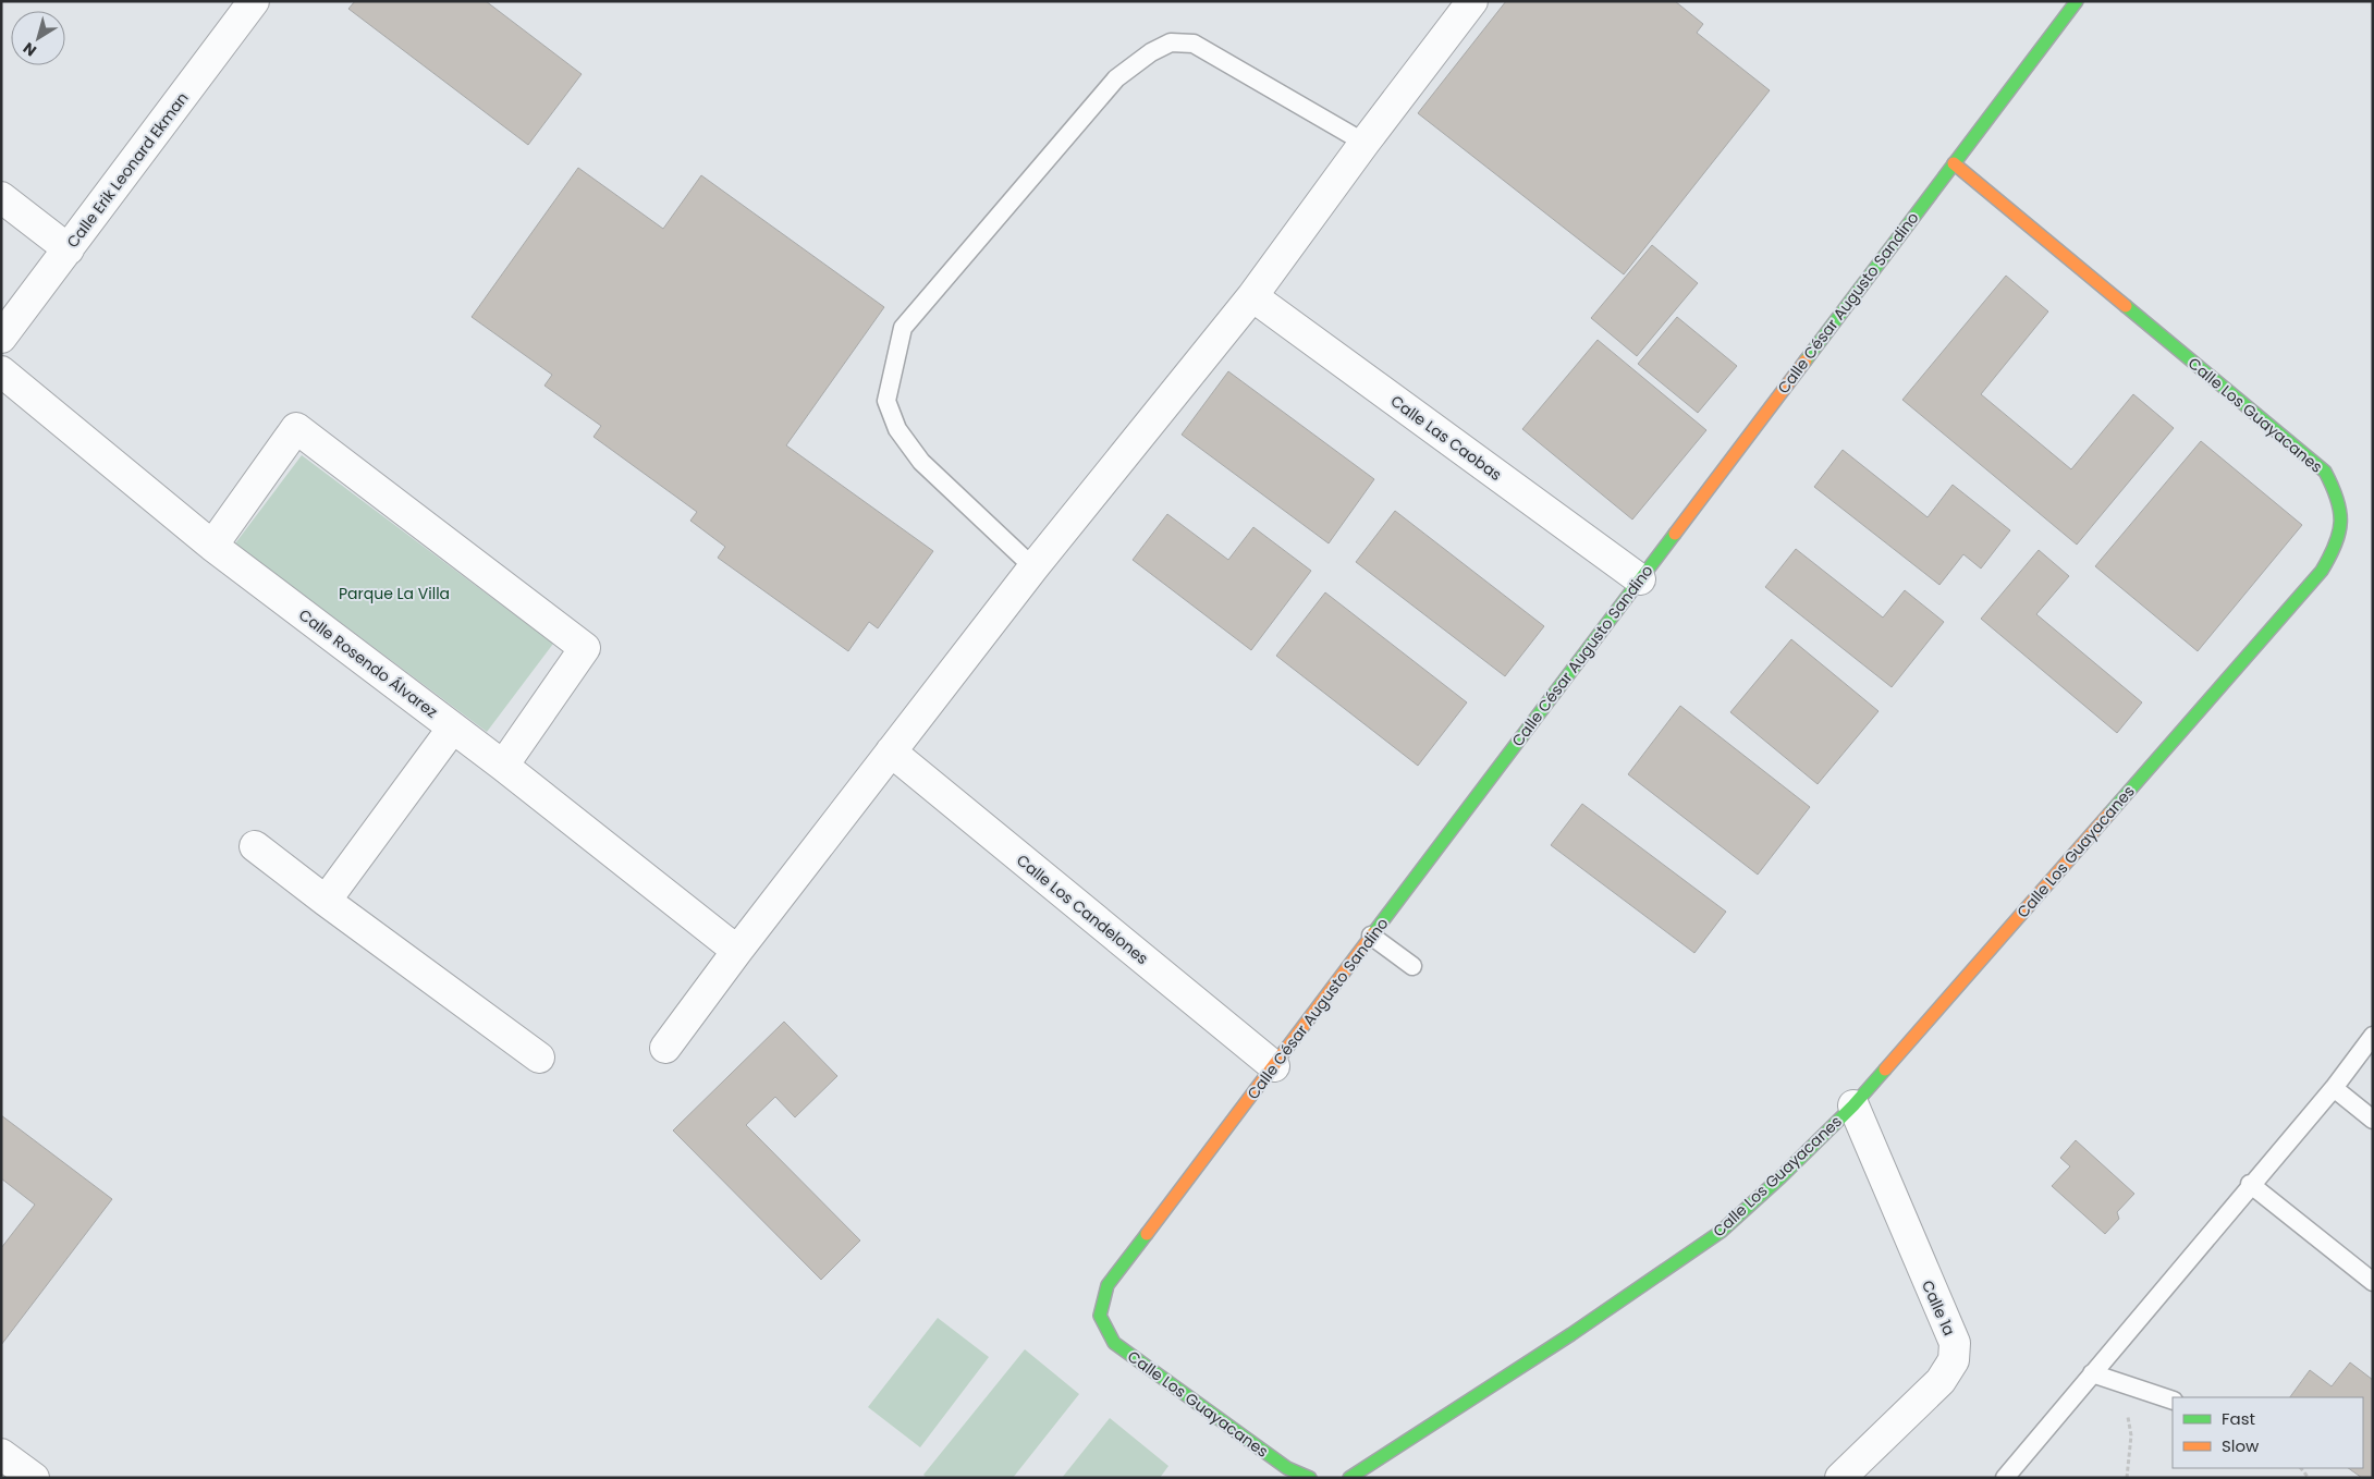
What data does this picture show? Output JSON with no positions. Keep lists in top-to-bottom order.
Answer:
{
  "streets": {
    "street": [
      "Calle Erik Leonard Ekman",
      "Calle César Augusto Sandino",
      "Calle Los Guayacanes",
      "Calle Las Caobas",
      "Calle Rosendo Álvarez",
      "Calle Los Candelones",
      "Calle 1a"
    ]
  },
  "crossings": [
    ["Calle César Augusto Sandino", "Calle Los Guayacanes"],
    ["Calle César Augusto Sandino", "Calle Las Caobas"],
    ["Calle César Augusto Sandino", "Calle Los Candelones"],
    ["Calle Los Guayacanes", "Calle 1a"]
  ],
  "parks": ["Parque La Villa"],
  "legend": ["Fast", "Slow"],
  "north": "bottom left"
}
